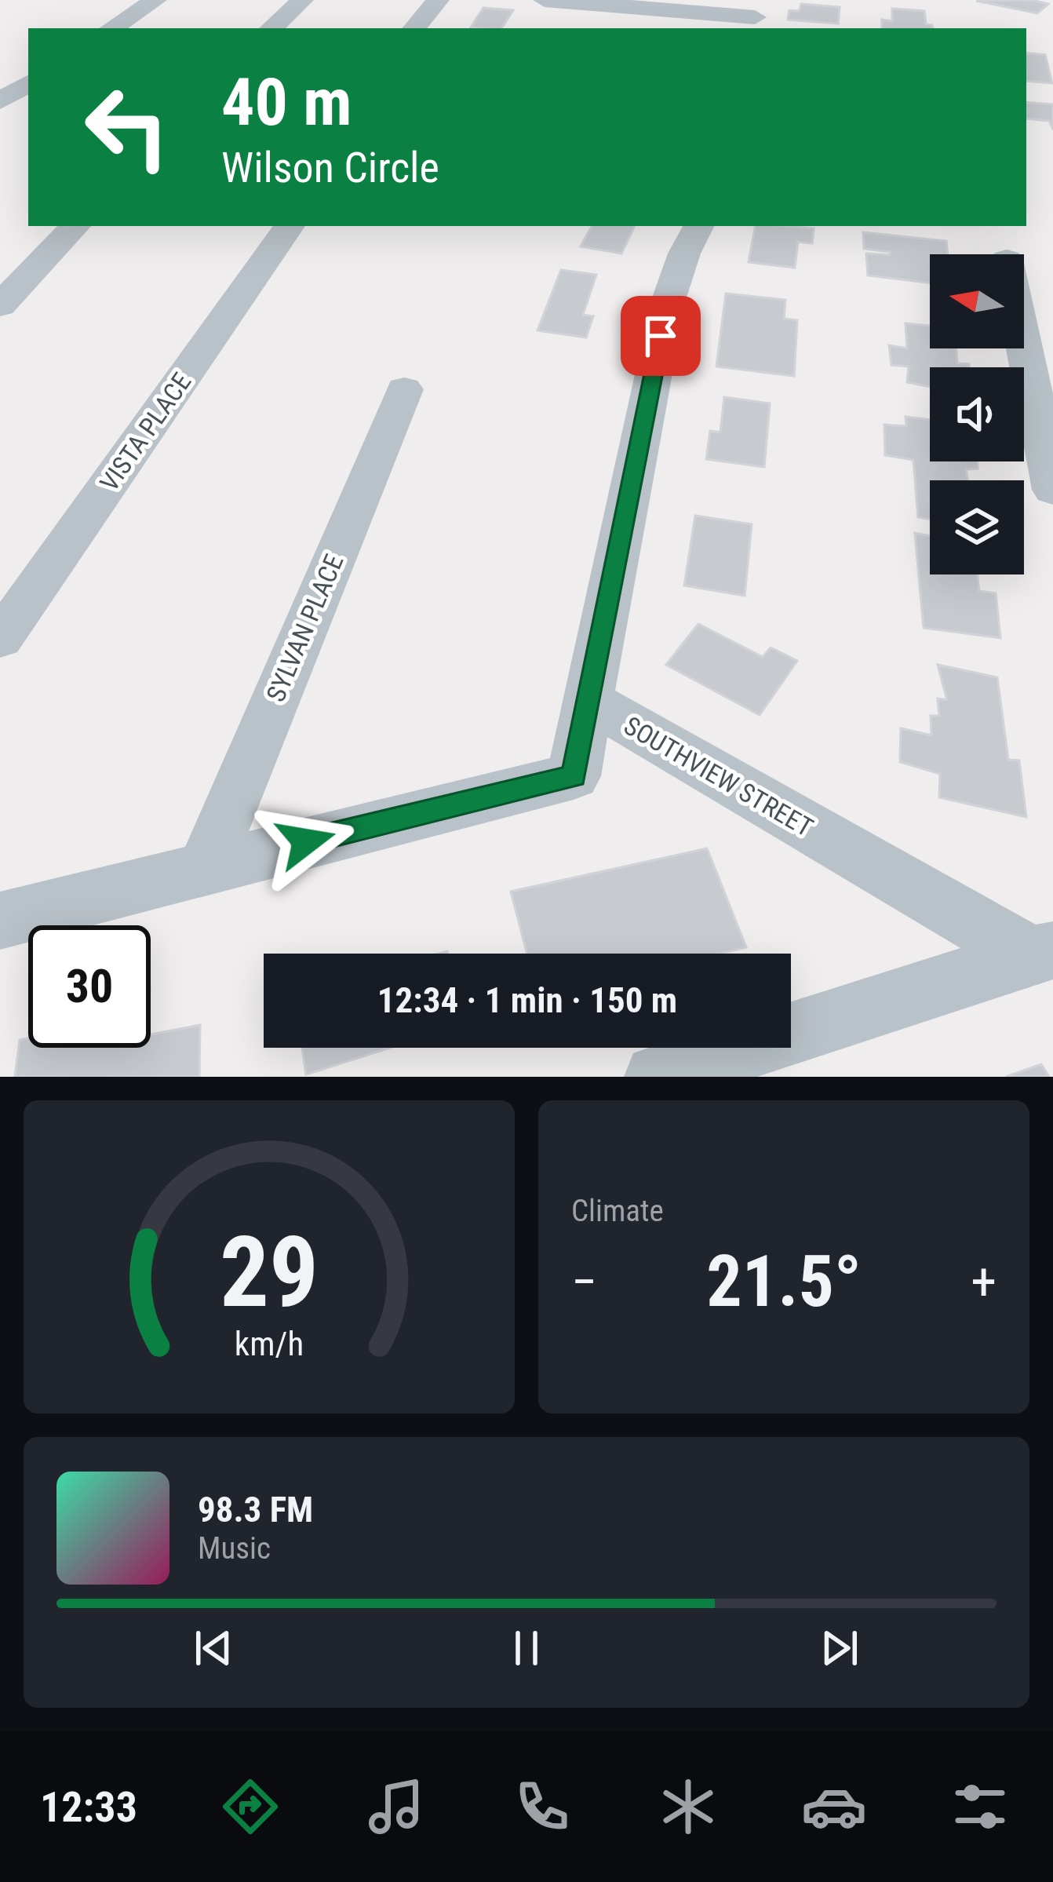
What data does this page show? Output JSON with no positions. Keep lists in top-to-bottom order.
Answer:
{
  "streets": {
    "street": ["VISTA PLACE", "SYLVAN PLACE", "SOUTHVIEW STREET"]
  },
  "north": "left",
  "page": {
    "turn": ["40 m", "Wilson Circle"],
    "limit": "30",
    "trip": "12:34 · 1 min · 150 m",
    "tile": "Climate",
    "heat": ["−", "21.5°", "+"],
    "song": ["98.3 FM", "Music"],
    "tabs": "12:33",
    "gauge": ["29", "km/h"]
  }
}
